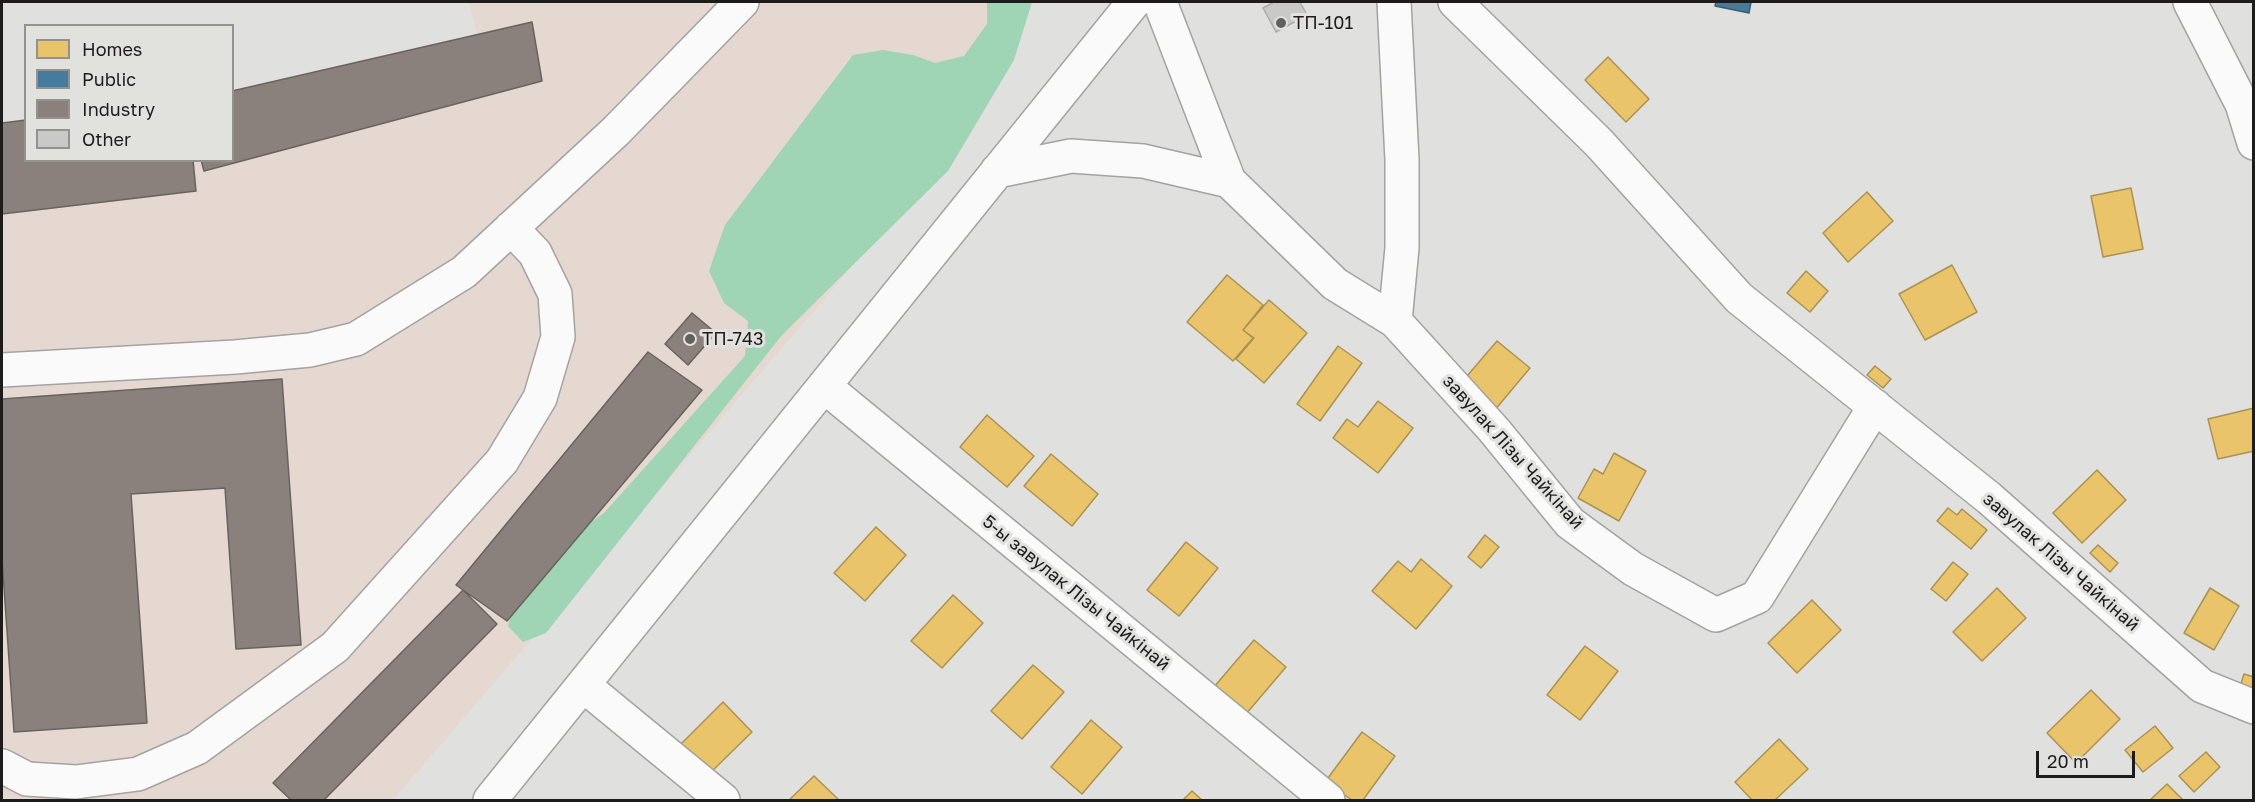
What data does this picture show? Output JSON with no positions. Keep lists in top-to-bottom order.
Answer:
{
  "streets": {
    "street": ["завулак Лізы Чайкінай", "5-ы завулак Лізы Чайкінай"]
  },
  "places": ["ТП-101", "ТП-743"],
  "legend": [
    "Homes",
    "Public",
    "Industry",
    "Other"
  ],
  "scale_bar": "20 m"
}
